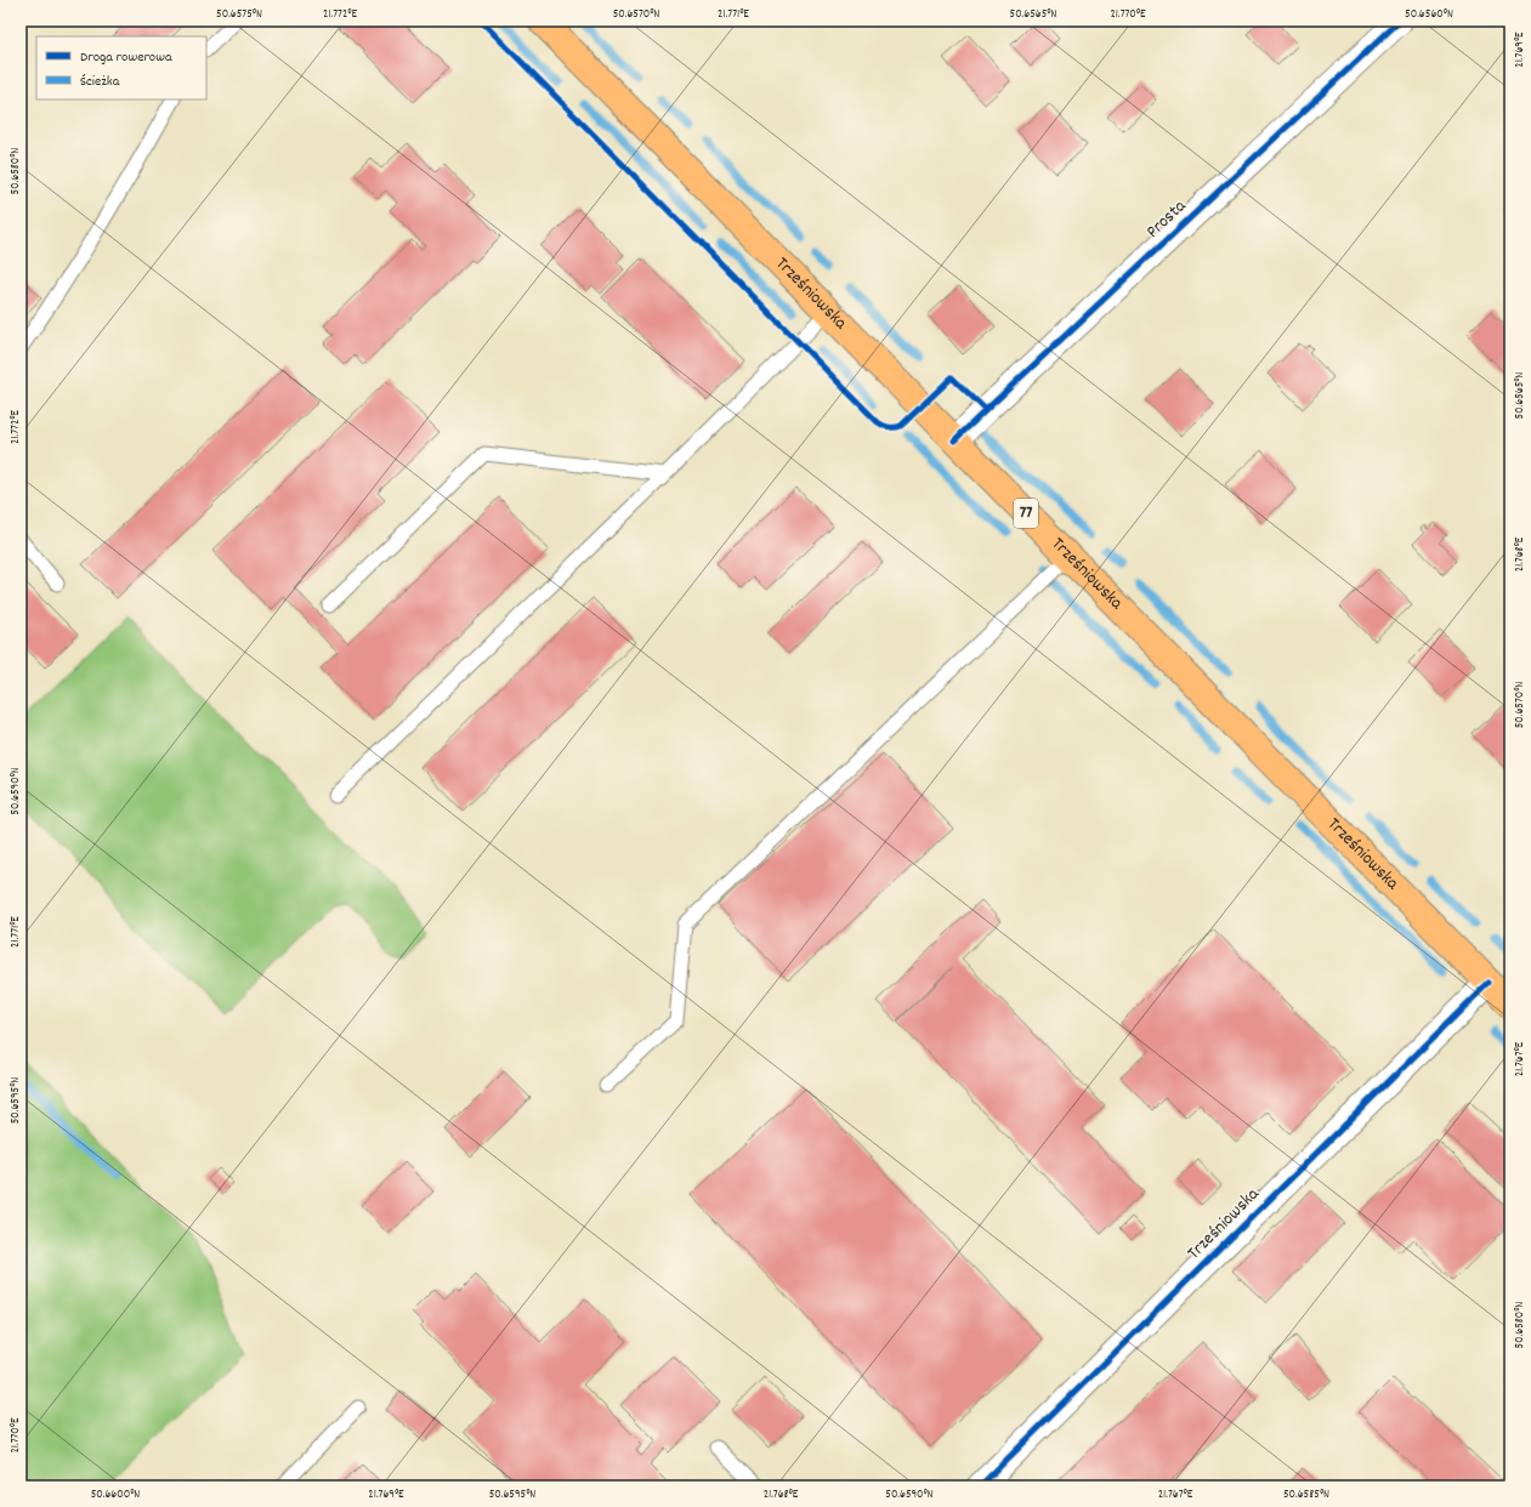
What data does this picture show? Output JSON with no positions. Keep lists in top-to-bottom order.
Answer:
{
  "streets": {
    "main road": ["Trześniowska", "77"],
    "street": ["Prosta"]
  },
  "crossings": [
    ["Prosta", "Trześniowska"]
  ],
  "legend": ["Droga rowerowa", "Ścieżka"],
  "coordinates": [
    "50.6575°N",
    "21.772°E",
    "50.6570°N",
    "21.771°E",
    "50.6565°N",
    "21.770°E",
    "50.6560°N",
    "21.769°E",
    "50.6580°N",
    "21.768°E",
    "50.6590°N",
    "21.767°E",
    "50.6595°N",
    "50.6600°N",
    "50.6585°N"
  ]
}
